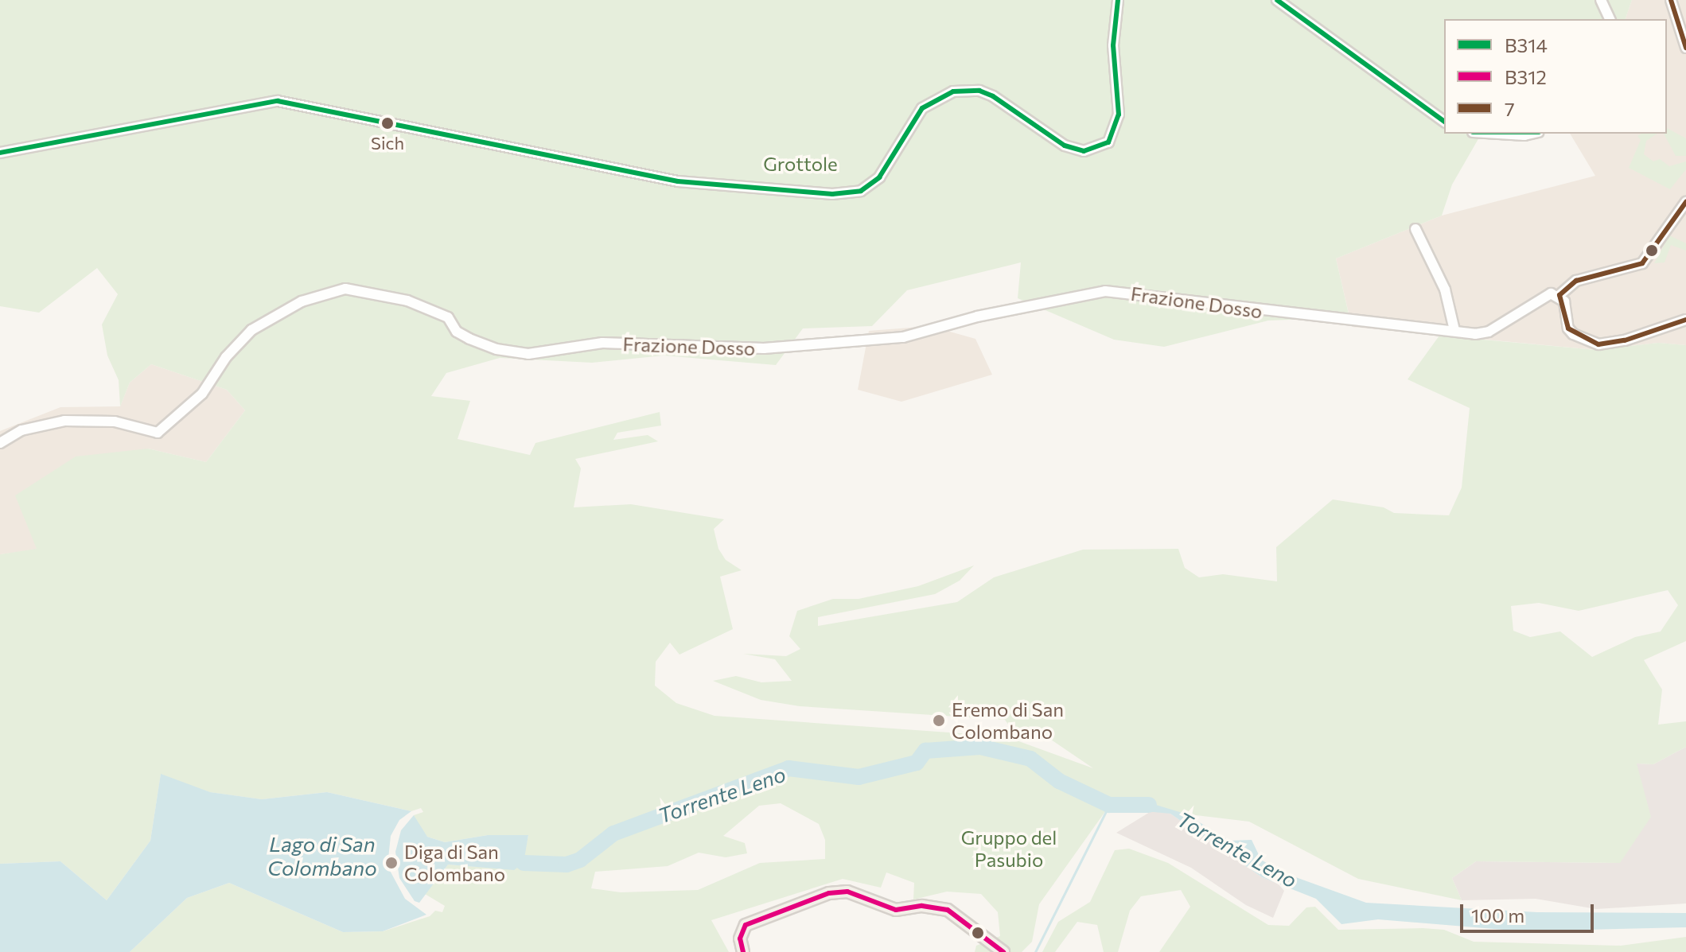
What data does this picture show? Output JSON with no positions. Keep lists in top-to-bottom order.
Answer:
{
  "streets": {
    "street": ["Frazione Dosso"]
  },
  "water": ["Torrente Leno", "Lago di San Colombano"],
  "parks": ["Grottole", "Gruppo del Pasubio"],
  "places": ["Sich", "Eremo di San Colombano", "Diga di San Colombano"],
  "lines": ["transit line B314", "transit line 7", "transit line B312"],
  "legend": ["B314", "B312", "7"],
  "scale_bar": "100 m"
}
